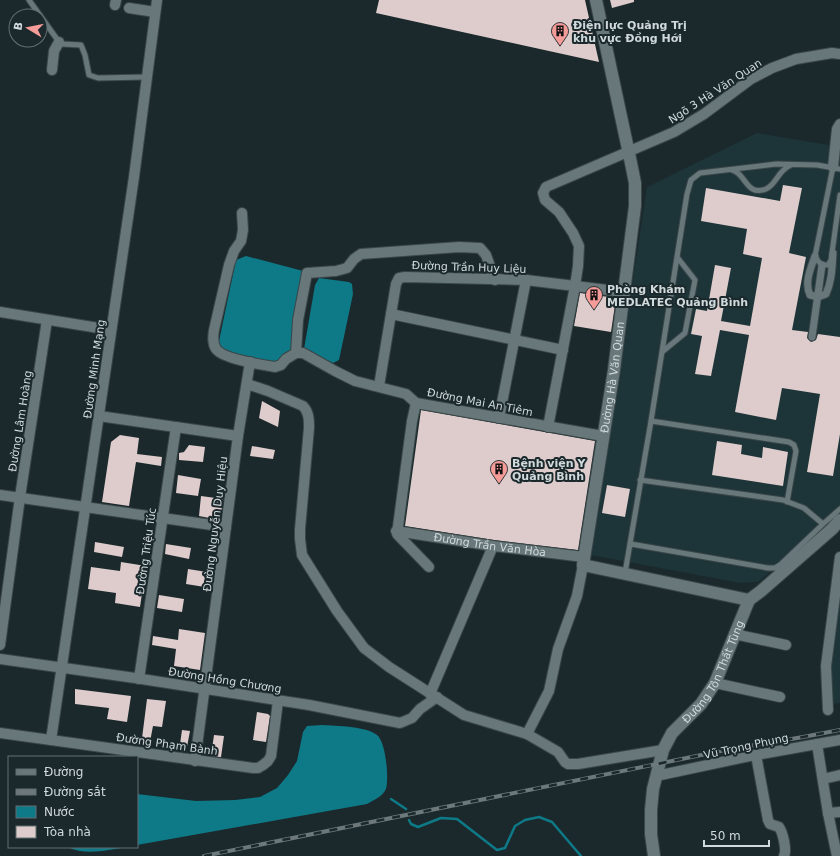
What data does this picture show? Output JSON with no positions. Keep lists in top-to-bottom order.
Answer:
{
  "streets": {
    "street": [
      "Ngõ 3 Hà Văn Quan",
      "Đường Trần Huy Liệu",
      "Đường Minh Mạng",
      "Đường Hà Văn Quan",
      "Đường Mai An Tiêm",
      "Đường Lâm Hoàng",
      "Đường Nguyễn Duy Hiệu",
      "Đường Trần Văn Hòa",
      "Đường Triệu Túc",
      "Đường Tôn Thất Tùng",
      "Đường Hồng Chương",
      "Đường Phạm Bành",
      "Vũ Trọng Phụng"
    ]
  },
  "crossings": [
    ["Ngõ 3 Hà Văn Quan", "Đường Trần Huy Liệu"],
    ["Ngõ 3 Hà Văn Quan", "Đường Hà Văn Quan"],
    ["Đường Trần Huy Liệu", "Đường Hà Văn Quan"],
    ["Đường Trần Huy Liệu", "Đường Mai An Tiêm"],
    ["Đường Minh Mạng", "Đường Hồng Chương"],
    ["Đường Minh Mạng", "Đường Phạm Bành"],
    ["Đường Hà Văn Quan", "Đường Mai An Tiêm"],
    ["Đường Hà Văn Quan", "Đường Trần Văn Hòa"],
    ["Đường Nguyễn Duy Hiệu", "Đường Hồng Chương"],
    ["Đường Nguyễn Duy Hiệu", "Đường Phạm Bành"],
    ["Đường Trần Văn Hòa", "Đường Tôn Thất Tùng"],
    ["Đường Triệu Túc", "Đường Hồng Chương"],
    ["Đường Tôn Thất Tùng", "Vũ Trọng Phụng"],
    ["Đường Hồng Chương", "Đường Phạm Bành"]
  ],
  "places": {
    "building": ["Điện lực Quảng Trị khu vực Đồng Hới", "Phòng Khám MEDLATEC Quảng Bình", "Bệnh viện Y Quảng Bình"]
  },
  "legend": [
    "Đường",
    "Đường sắt",
    "Nước",
    "Tòa nhà"
  ],
  "scale_bar": "50 m",
  "north": "left"
}
